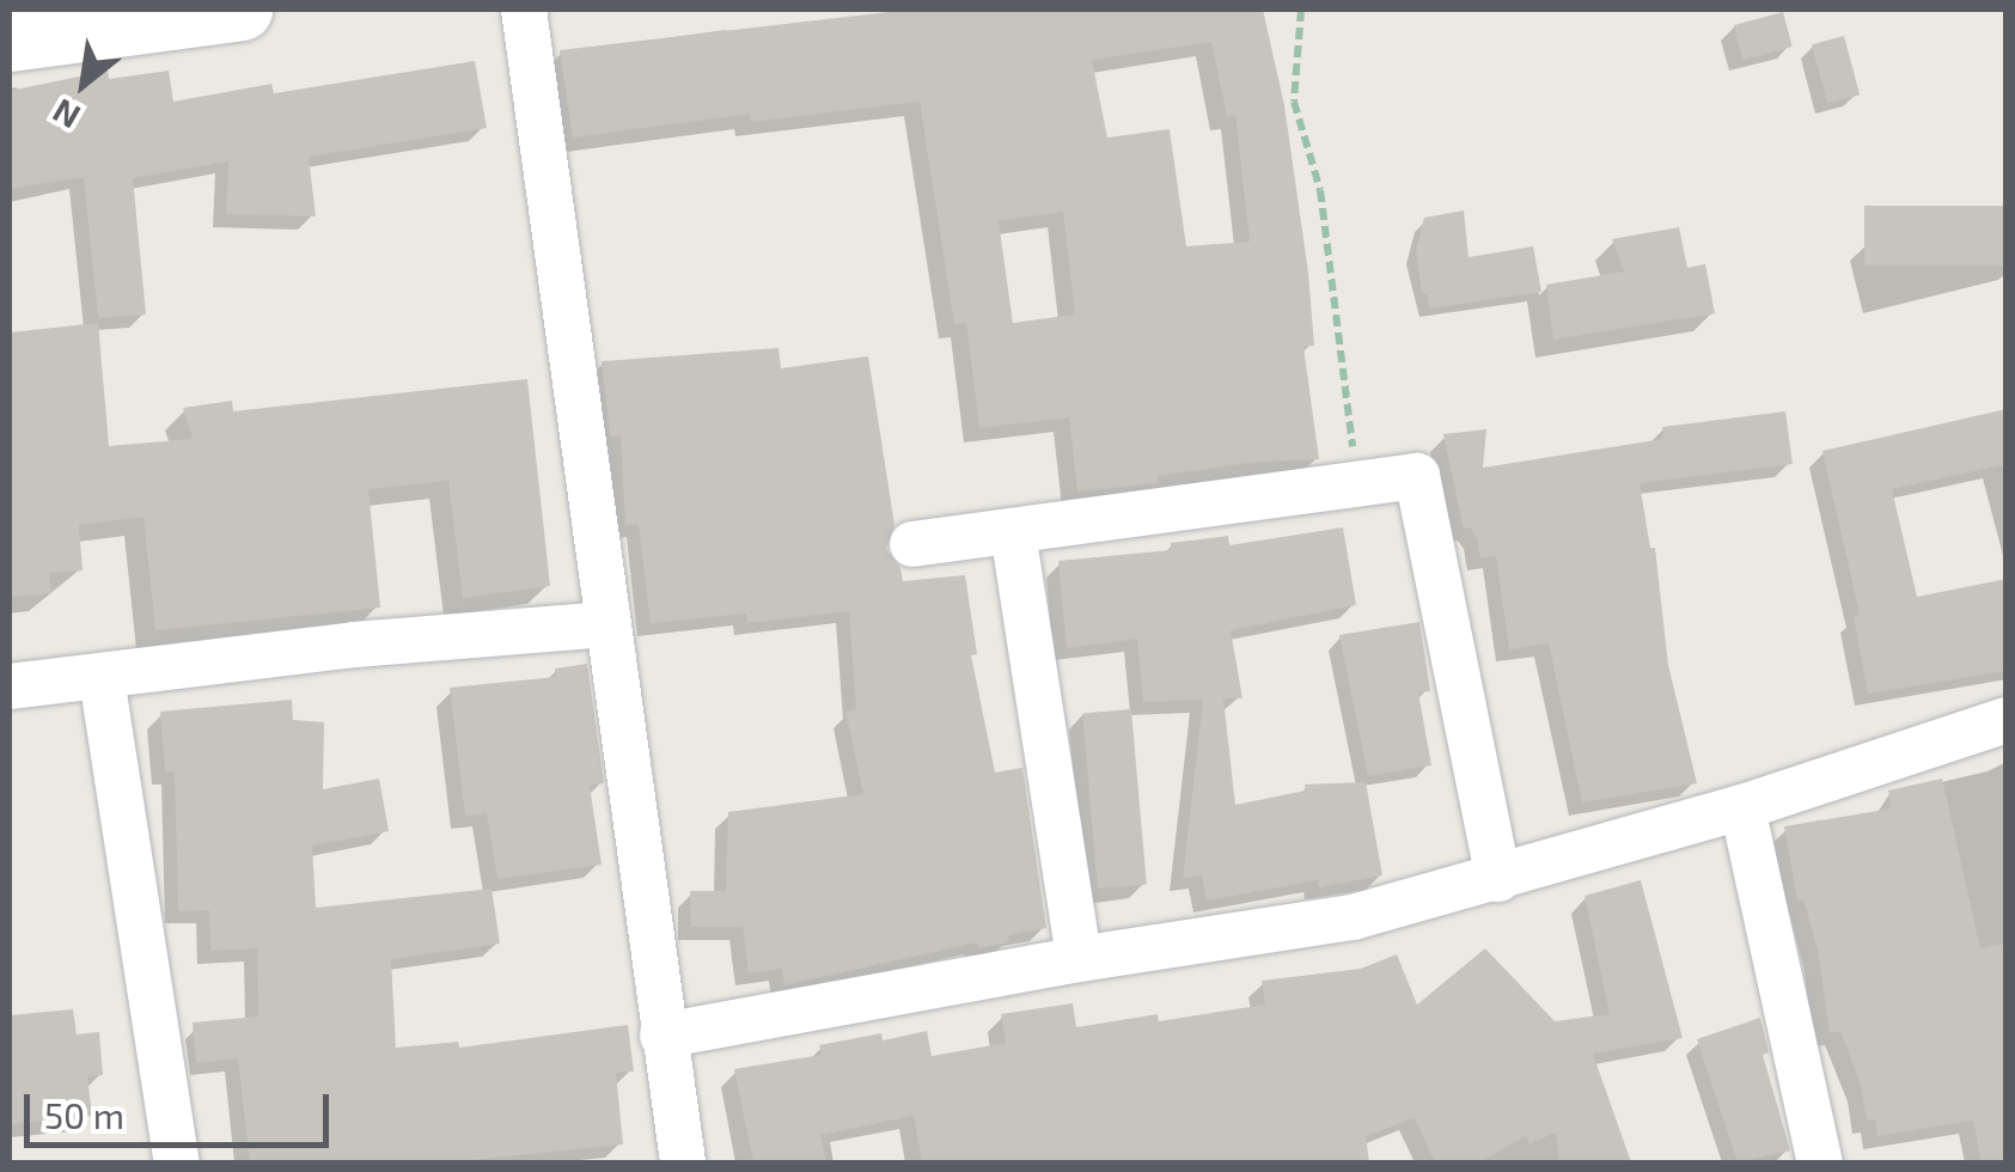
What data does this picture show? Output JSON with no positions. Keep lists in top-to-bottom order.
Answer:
{
  "scale_bar": "50 m",
  "north": "bottom left"
}
